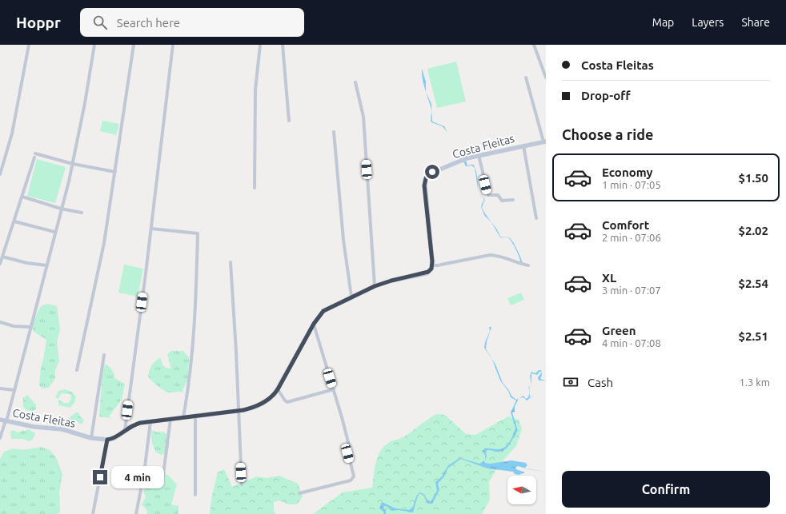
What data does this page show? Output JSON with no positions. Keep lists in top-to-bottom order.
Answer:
{
  "streets": {
    "main road": ["Costa Fleitas"]
  },
  "north": "left",
  "page": {
    "header": "Hoppr",
    "search": "Search here",
    "nav": ["Map", "Layers", "Share"],
    "banner": ["Costa Fleitas", "Drop-off"],
    "heading": "Choose a ride",
    "list": [
      {
        "name": "Economy",
        "note": "1 min · 07:05",
        "value": "$1.50"
      },
      {
        "name": "Comfort",
        "note": "2 min · 07:06",
        "value": "$2.02"
      },
      {
        "name": "XL",
        "note": "3 min · 07:07",
        "value": "$2.54"
      },
      {
        "name": "Green",
        "note": "4 min · 07:08",
        "value": "$2.51"
      }
    ],
    "pay": ["Cash", "1.3 km"],
    "buttons": "Confirm",
    "bubble": "4 min"
  }
}
